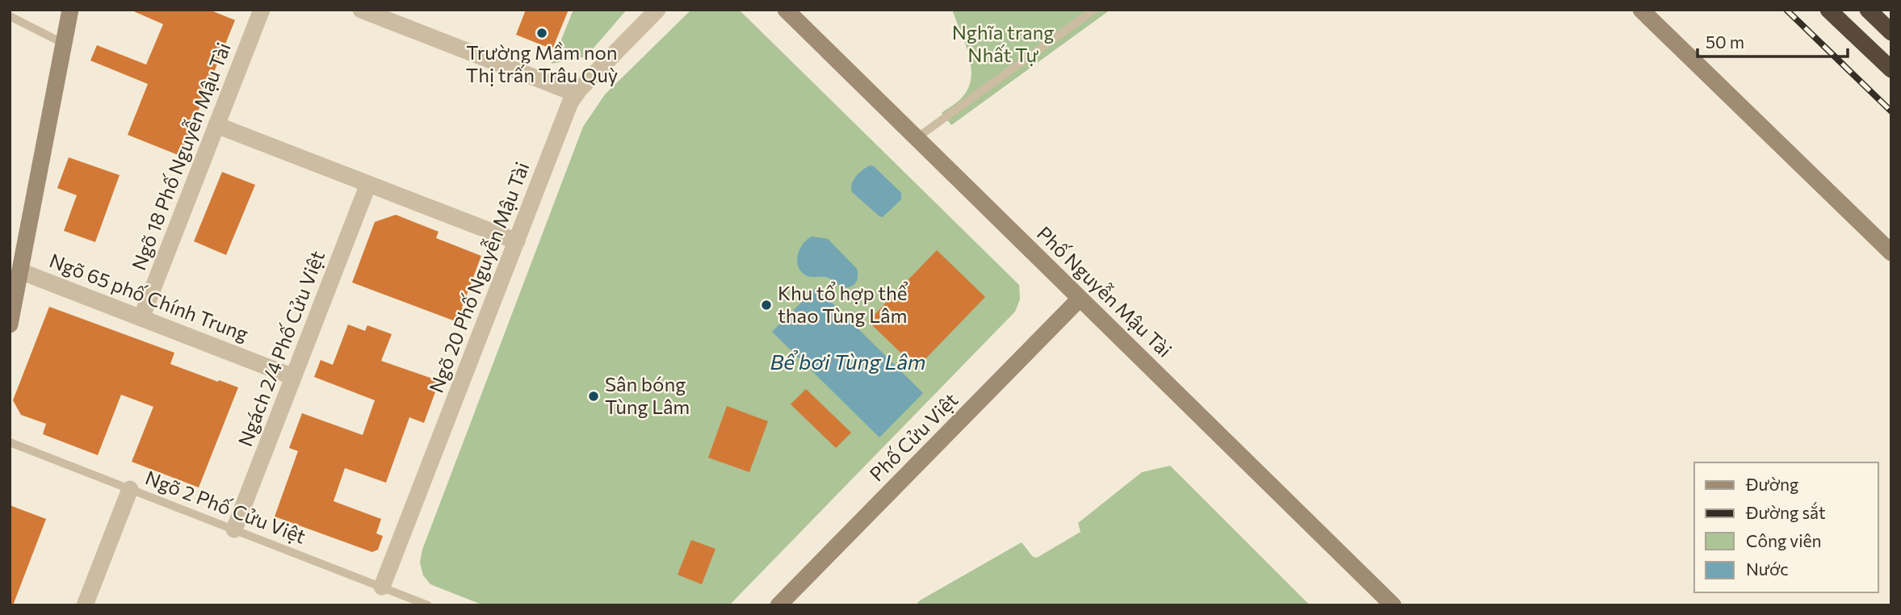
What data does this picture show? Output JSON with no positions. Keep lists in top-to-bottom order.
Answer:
{
  "streets": {
    "street": [
      "Ngõ 18 Phố Nguyễn Mậu Tài",
      "Ngõ 20 Phố Nguyễn Mậu Tài",
      "Phố Nguyễn Mậu Tài",
      "Ngõ 65 phố Chính Trung",
      "Ngách 2/4 Phố Cửu Việt",
      "Phố Cửu Việt"
    ],
    "lane": ["Ngõ 2 Phố Cửu Việt"]
  },
  "crossings": [
    ["Ngõ 18 Phố Nguyễn Mậu Tài", "Ngõ 65 phố Chính Trung"],
    ["Ngõ 20 Phố Nguyễn Mậu Tài", "Ngõ 2 Phố Cửu Việt"],
    ["Phố Nguyễn Mậu Tài", "Phố Cửu Việt"],
    ["Ngõ 65 phố Chính Trung", "Ngách 2/4 Phố Cửu Việt"],
    ["Ngách 2/4 Phố Cửu Việt", "Ngõ 2 Phố Cửu Việt"]
  ],
  "water": ["Bể bơi Tùng Lâm"],
  "parks": ["Nghĩa trang Nhất Tự"],
  "places": ["Trường Mầm non Thị trấn Trâu Quỳ", "Khu tổ hợp thể thao Tùng Lâm", "Sân bóng Tùng Lâm"],
  "legend": [
    "Đường",
    "Đường sắt",
    "Công viên",
    "Nước"
  ],
  "scale_bar": "50 m"
}
